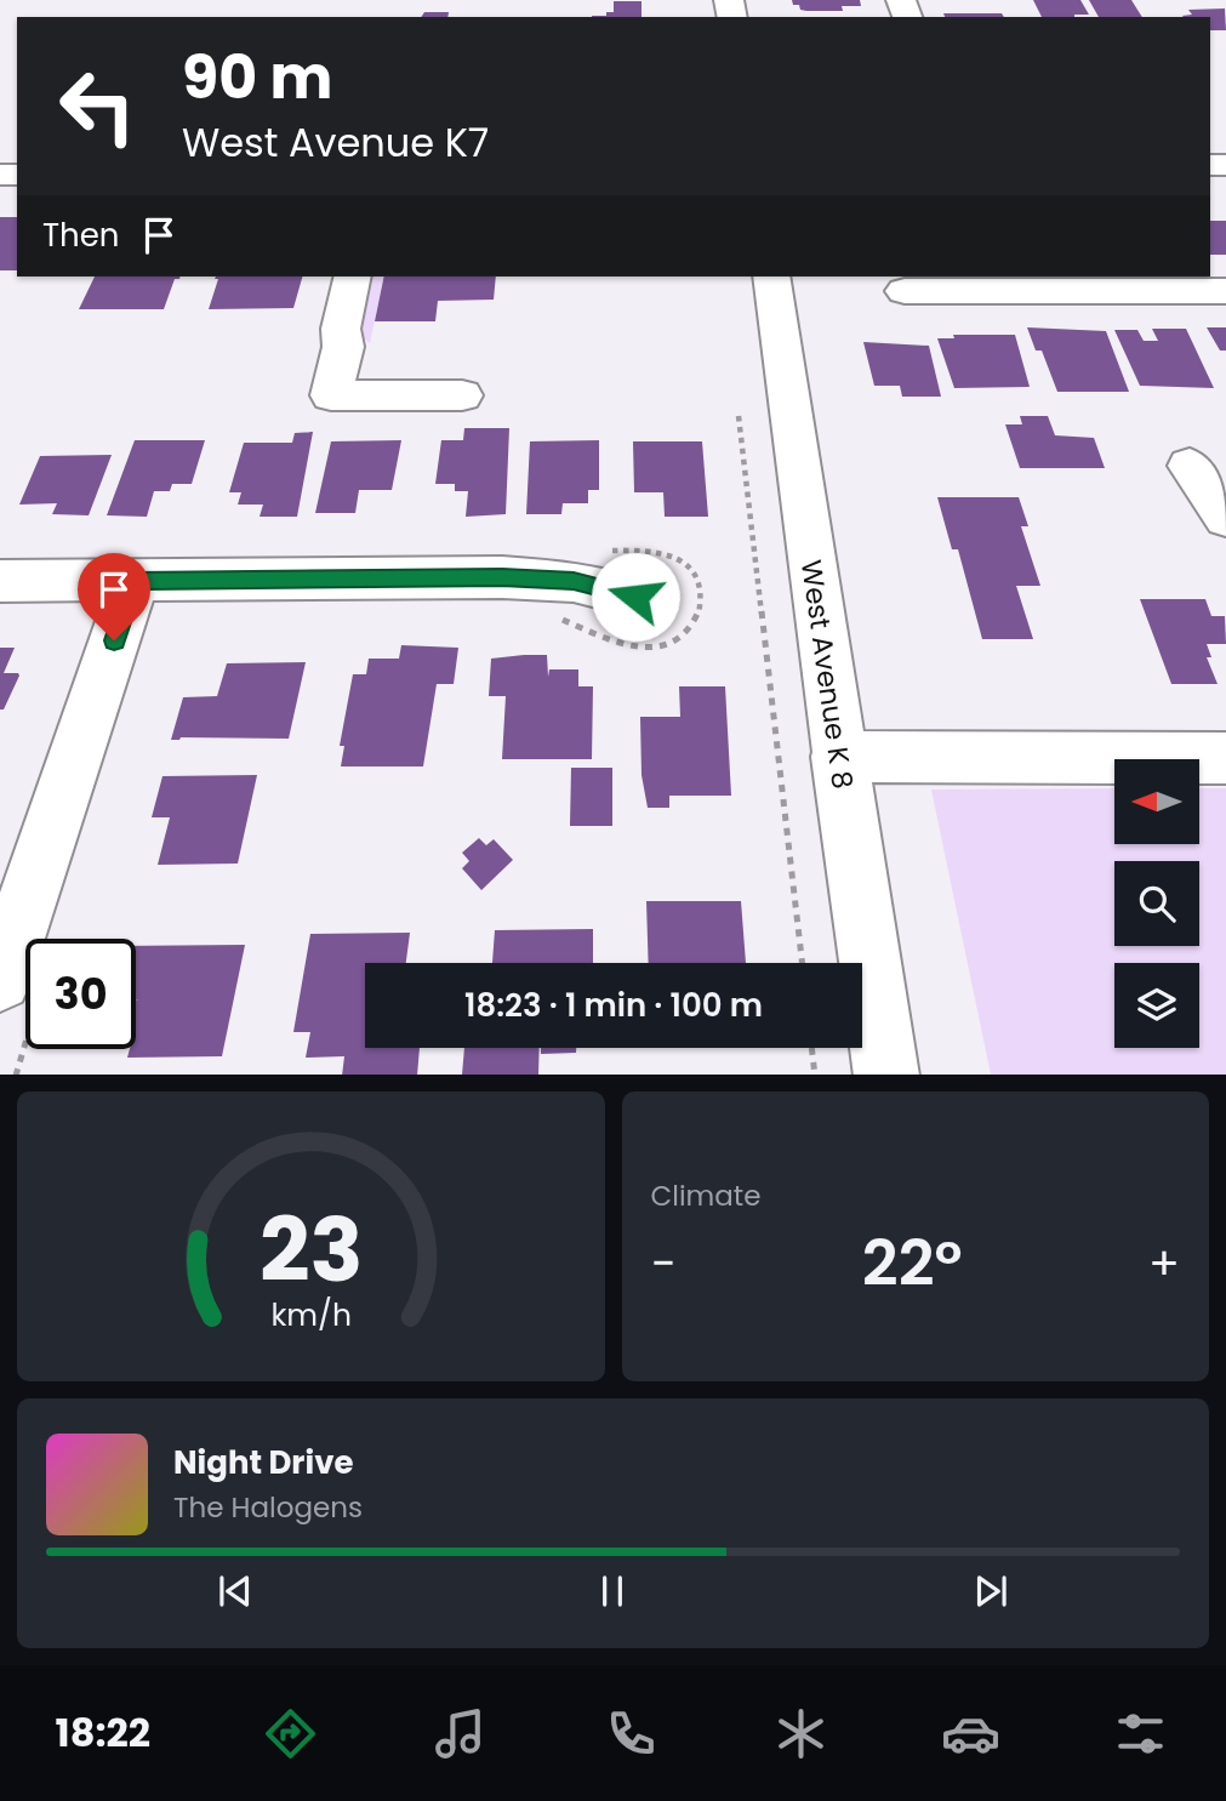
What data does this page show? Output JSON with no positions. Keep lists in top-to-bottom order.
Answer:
{
  "streets": {
    "street": ["West Avenue K 8"]
  },
  "north": "left",
  "page": {
    "turn": ["90 m", "West Avenue K7"],
    "then": "Then",
    "limit": "30",
    "trip": "18:23 · 1 min · 100 m",
    "tile": "Climate",
    "heat": ["−", "22°", "+"],
    "song": ["Night Drive", "The Halogens"],
    "tabs": "18:22",
    "gauge": ["23", "km/h"]
  }
}
